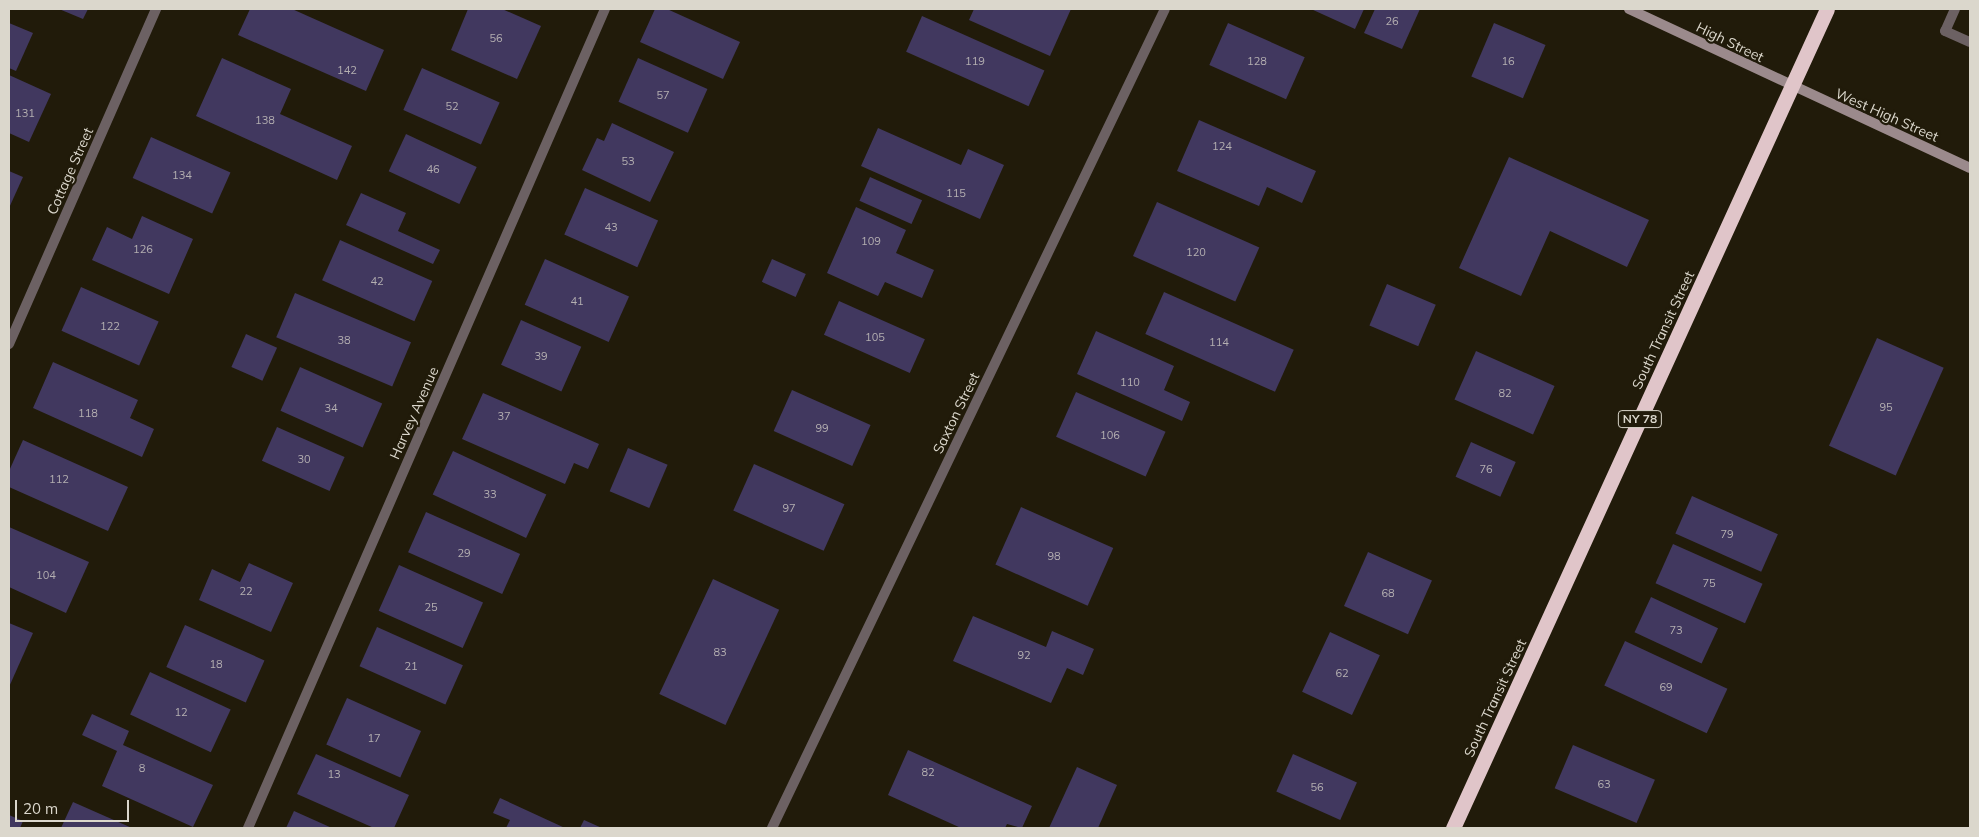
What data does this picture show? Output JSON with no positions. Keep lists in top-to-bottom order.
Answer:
{
  "streets": {
    "highway": ["South Transit Street", "NY 78"],
    "street": [
      "High Street",
      "West High Street",
      "Cottage Street",
      "Harvey Avenue",
      "Saxton Street"
    ]
  },
  "crossings": [
    ["High Street", "West High Street"],
    ["High Street", "South Transit Street"],
    ["West High Street", "South Transit Street"]
  ],
  "house_numbers": [
    "26",
    "56",
    "119",
    "128",
    "16",
    "142",
    "57",
    "52",
    "131",
    "138",
    "124",
    "53",
    "46",
    "134",
    "115",
    "43",
    "109",
    "126",
    "120",
    "42",
    "41",
    "122",
    "105",
    "38",
    "114",
    "39",
    "110",
    "82",
    "95",
    "34",
    "118",
    "37",
    "99",
    "106",
    "30",
    "76",
    "112",
    "33",
    "97",
    "79",
    "29",
    "98",
    "104",
    "75",
    "22",
    "68",
    "25",
    "73",
    "83",
    "92",
    "18",
    "21",
    "62",
    "69",
    "12",
    "17",
    "8",
    "82",
    "13",
    "63",
    "56"
  ],
  "scale_bar": "20 m"
}
